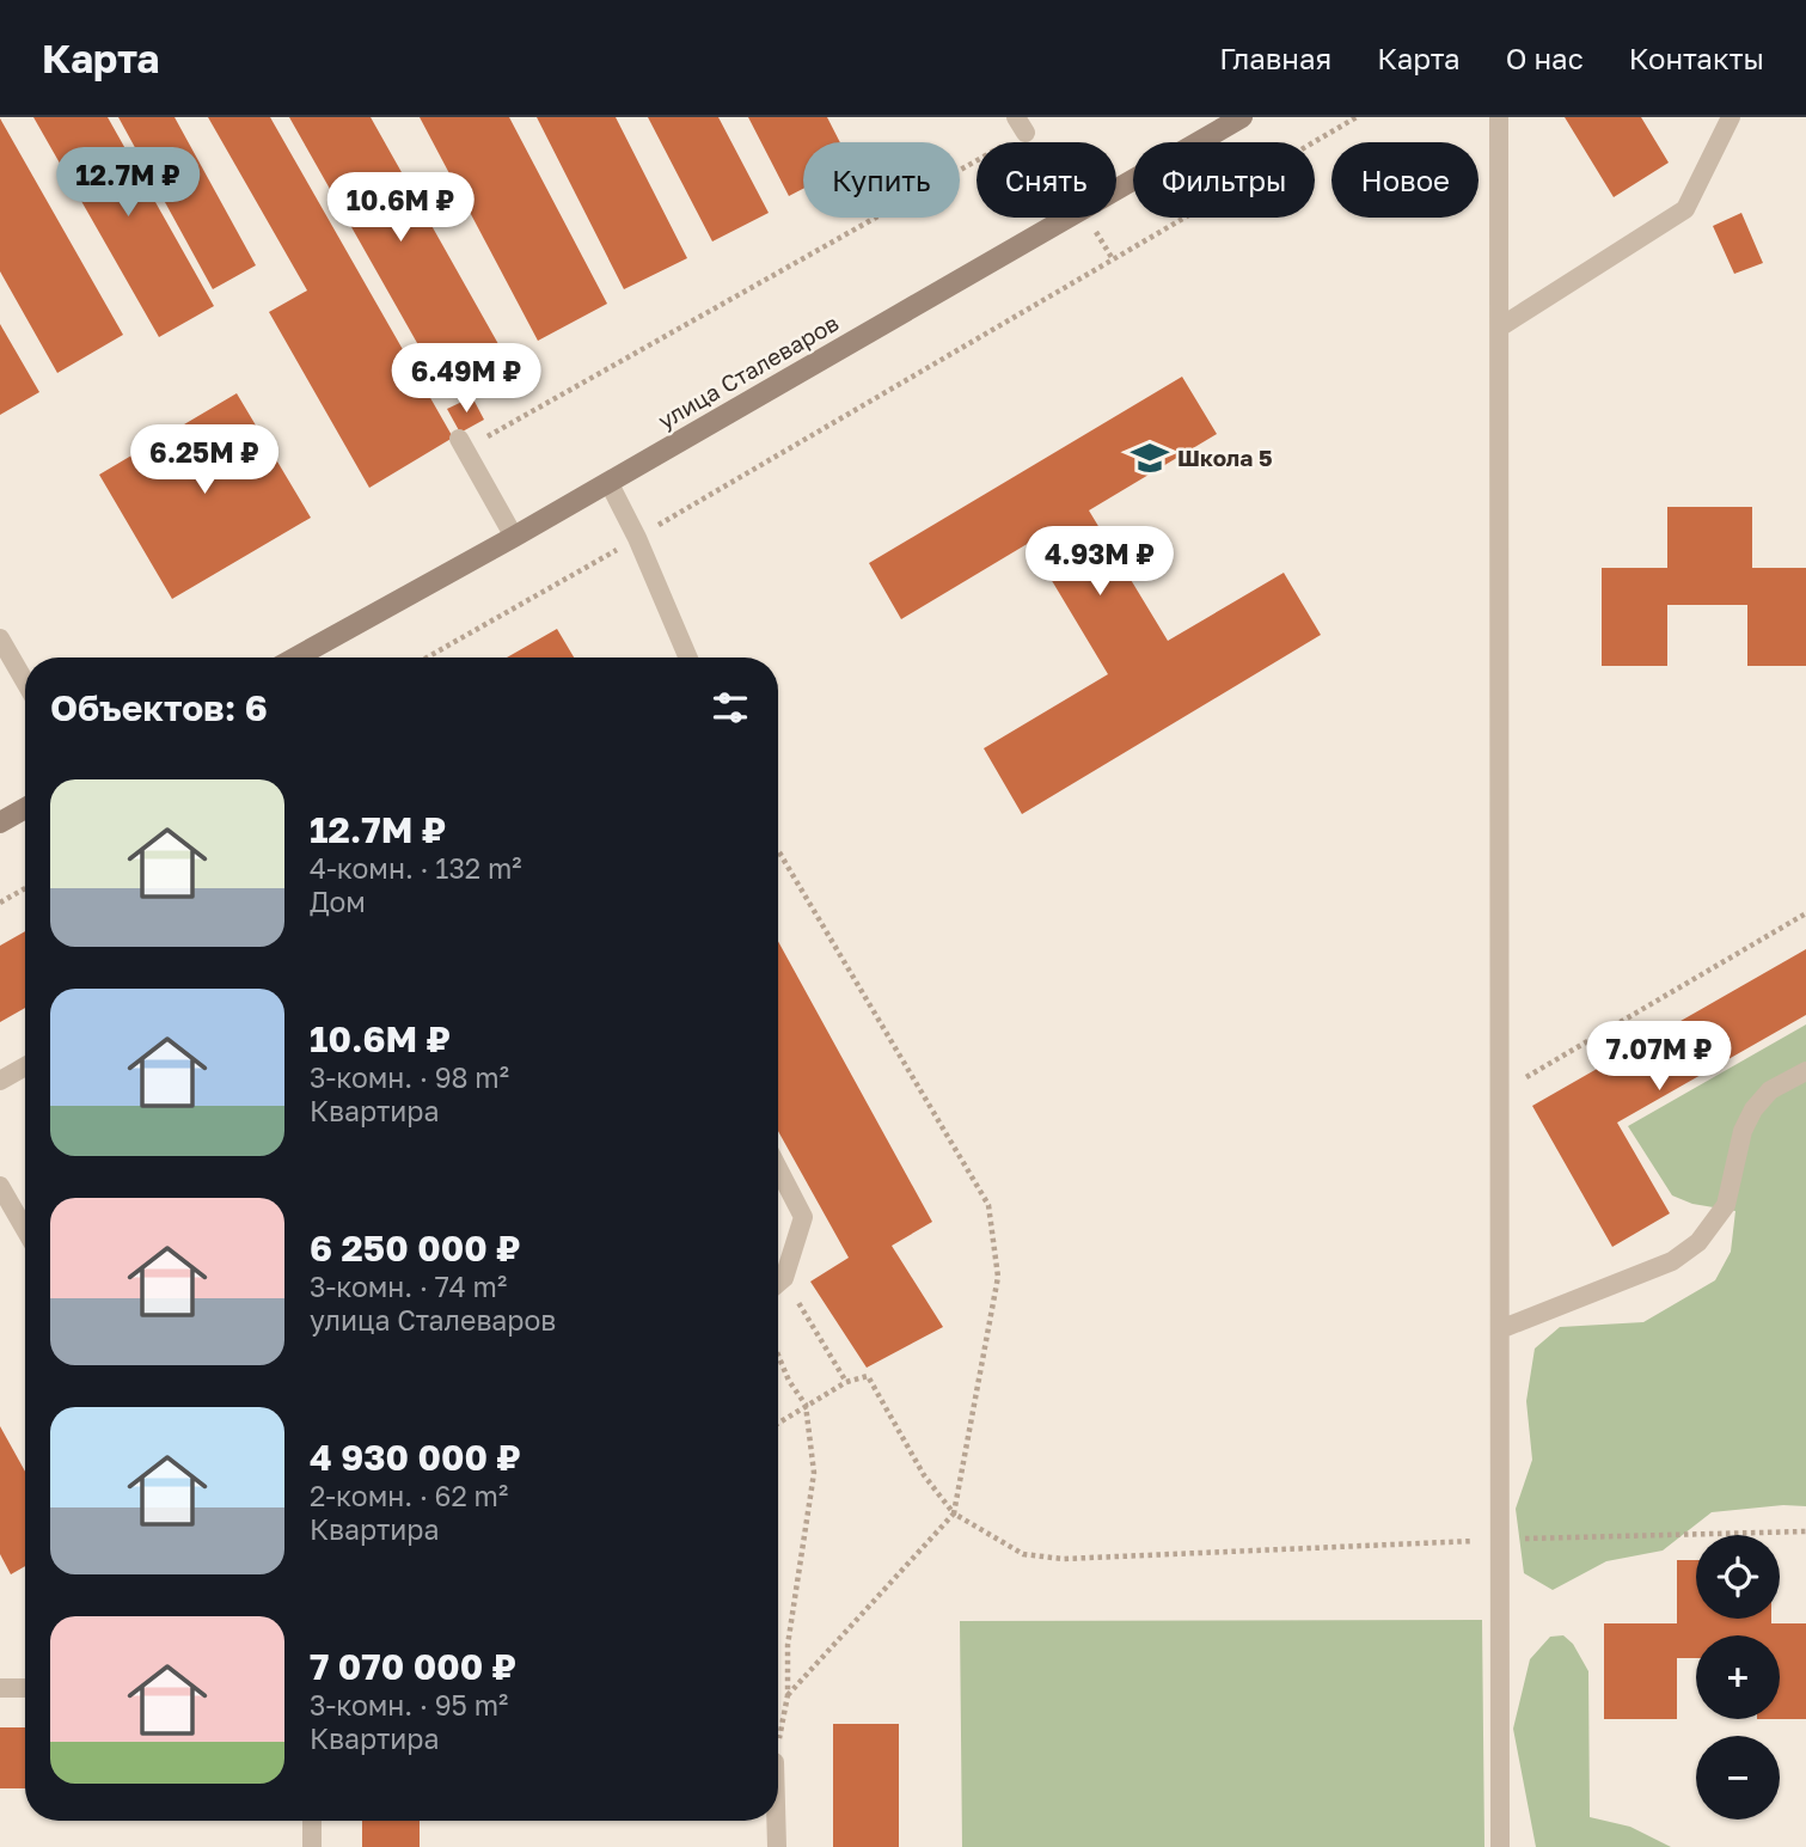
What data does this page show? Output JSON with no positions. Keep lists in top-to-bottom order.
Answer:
{
  "streets": {
    "main road": ["улица Сталеваров"]
  },
  "places": {
    "school or university": ["Школа 5"]
  },
  "page": {
    "header": "Карта",
    "nav": [
      "Главная",
      "Карта",
      "О нас",
      "Контакты"
    ],
    "chip": [
      "Купить",
      "Снять",
      "Фильтры",
      "Новое"
    ],
    "price": [
      "12.7M ₽",
      "10.6M ₽",
      "6.49M ₽",
      "6.25M ₽",
      "4.93M ₽",
      "7.07M ₽"
    ],
    "heading": "Объектов: 6",
    "list": [
      {
        "name": "12.7M ₽",
        "note": "4-комн. · 132 m² · Дом"
      },
      {
        "name": "10.6M ₽",
        "note": "3-комн. · 98 m² · Квартира"
      },
      {
        "name": "6 250 000 ₽",
        "note": "3-комн. · 74 m² · улица Сталеваров"
      },
      {
        "name": "4 930 000 ₽",
        "note": "2-комн. · 62 m² · Квартира"
      },
      {
        "name": "7 070 000 ₽",
        "note": "3-комн. · 95 m² · Квартира"
      }
    ],
    "map_buttons": ["+", "−"]
  }
}
